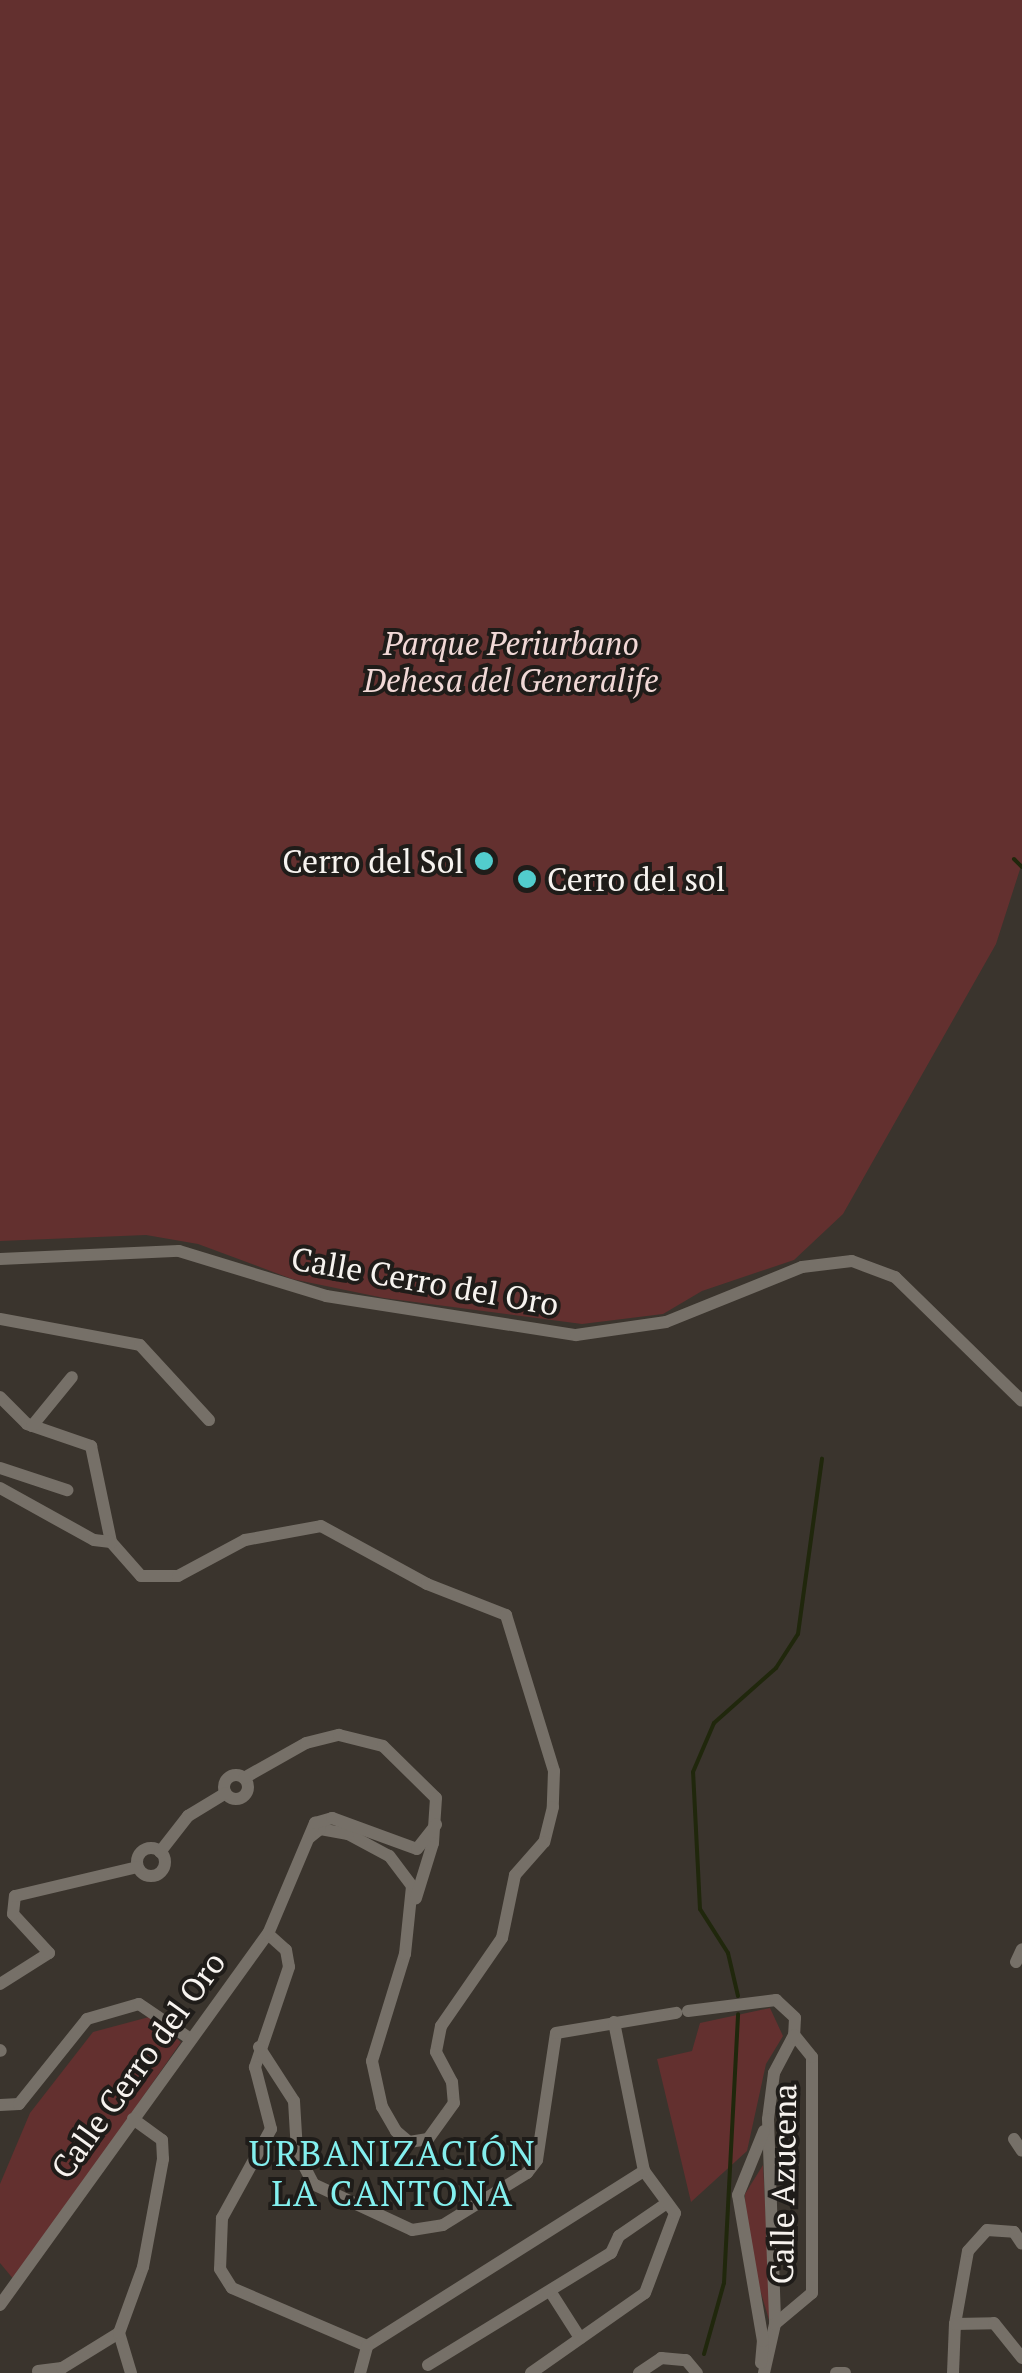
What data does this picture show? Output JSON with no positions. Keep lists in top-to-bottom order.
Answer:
{
  "streets": {
    "street": ["Calle Cerro del Oro", "Calle Azucena"]
  },
  "districts": ["URBANIZACIÓN LA CANTONA"],
  "parks": ["Parque Periurbano Dehesa del Generalife"],
  "places": ["Cerro del Sol", "Cerro del sol"]
}
